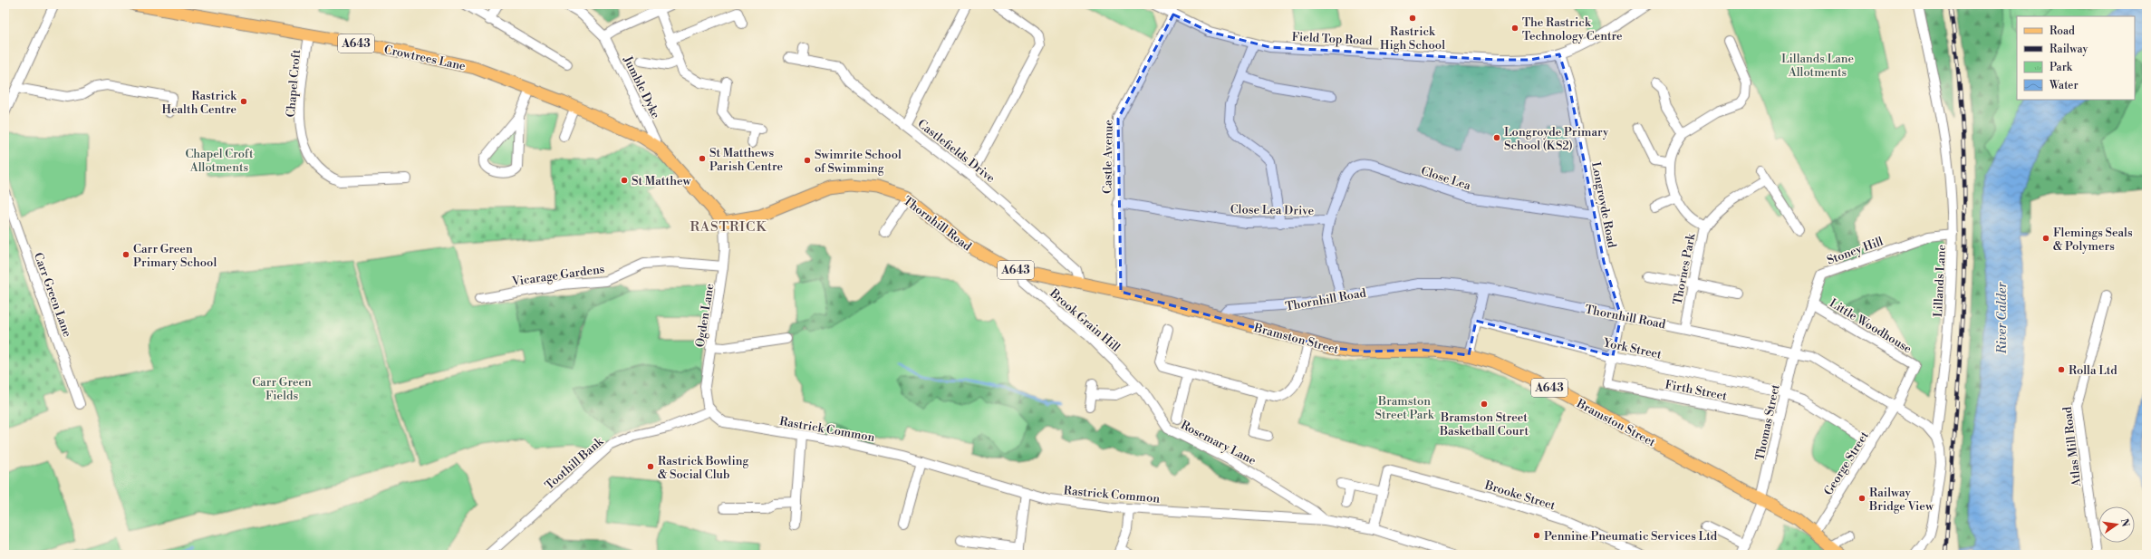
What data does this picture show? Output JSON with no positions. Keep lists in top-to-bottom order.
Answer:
{
  "streets": {
    "main road": [
      "A643",
      "Crowtrees Lane",
      "Thornhill Road",
      "Bramston Street"
    ],
    "street": [
      "Field Top Road",
      "Chapel Croft",
      "Jumble Dyke",
      "Castlefields Drive",
      "Castle Avenue",
      "Close Lea",
      "Longroyde Road",
      "Close Lea Drive",
      "Stoney Hill",
      "Thornes Park",
      "Vicarage Gardens",
      "Lillands Lane",
      "Carr Green Lane",
      "Ogden Lane",
      "Brook Grain Hill",
      "Little Woodhouse",
      "York Street",
      "Firth Street",
      "Thomas Street",
      "Rastrick Common",
      "Rosemary Lane",
      "Atlas Mill Road",
      "Toothill Bank",
      "George Street",
      "Brooke Street"
    ]
  },
  "crossings": [
    ["Field Top Road", "Castle Avenue"],
    ["Field Top Road", "Longroyde Road"],
    ["A643", "Crowtrees Lane"],
    ["A643", "Jumble Dyke"],
    ["A643", "Thornhill Road"],
    ["A643", "Ogden Lane"],
    ["Crowtrees Lane", "Chapel Croft"],
    ["Crowtrees Lane", "Jumble Dyke"],
    ["Castlefields Drive", "Thornhill Road"],
    ["Castle Avenue", "Close Lea Drive"],
    ["Castle Avenue", "Thornhill Road"],
    ["Close Lea", "Longroyde Road"],
    ["Close Lea", "Close Lea Drive"],
    ["Close Lea", "Thornhill Road"],
    ["Longroyde Road", "Thornhill Road"],
    ["Thornhill Road", "Stoney Hill"],
    ["Thornhill Road", "Thornes Park"],
    ["Thornhill Road", "Lillands Lane"],
    ["Thornhill Road", "Ogden Lane"],
    ["Thornhill Road", "Brook Grain Hill"],
    ["Thornhill Road", "Little Woodhouse"],
    ["Thornhill Road", "Bramston Street"],
    ["Thornhill Road", "Thomas Street"],
    ["Thornhill Road", "George Street"],
    ["Stoney Hill", "Lillands Lane"],
    ["Stoney Hill", "Little Woodhouse"],
    ["Stoney Hill", "Thomas Street"],
    ["Vicarage Gardens", "Ogden Lane"],
    ["Ogden Lane", "Rastrick Common"],
    ["Ogden Lane", "Toothill Bank"],
    ["Brook Grain Hill", "Rosemary Lane"],
    ["Little Woodhouse", "George Street"],
    ["Bramston Street", "Thomas Street"],
    ["Bramston Street", "George Street"],
    ["York Street", "Firth Street"],
    ["York Street", "Thomas Street"],
    ["York Street", "George Street"],
    ["Firth Street", "Thomas Street"],
    ["Rastrick Common", "Rosemary Lane"],
    ["Rastrick Common", "Toothill Bank"]
  ],
  "districts": ["RASTRICK"],
  "water": ["River Calder"],
  "parks": [
    "Lillands Lane Allotments",
    "Chapel Croft Allotments",
    "Carr Green Fields",
    "Bramston Street Park"
  ],
  "places": [
    "Rastrick High School",
    "The Rastrick Technology Centre",
    "Rastrick Health Centre",
    "Longroyde Primary School (KS2)",
    "St Matthews Parish Centre",
    "Swimrite School of Swimming",
    "St Matthew",
    "Flemings Seals & Polymers",
    "Carr Green Primary School",
    "Rolla Ltd",
    "Bramston Street Basketball Court",
    "Rastrick Bowling & Social Club",
    "Railway Bridge View",
    "Pennine Pneumatic Services Ltd"
  ],
  "legend": [
    "Road",
    "Railway",
    "Park",
    "Water"
  ],
  "north": "right"
}
